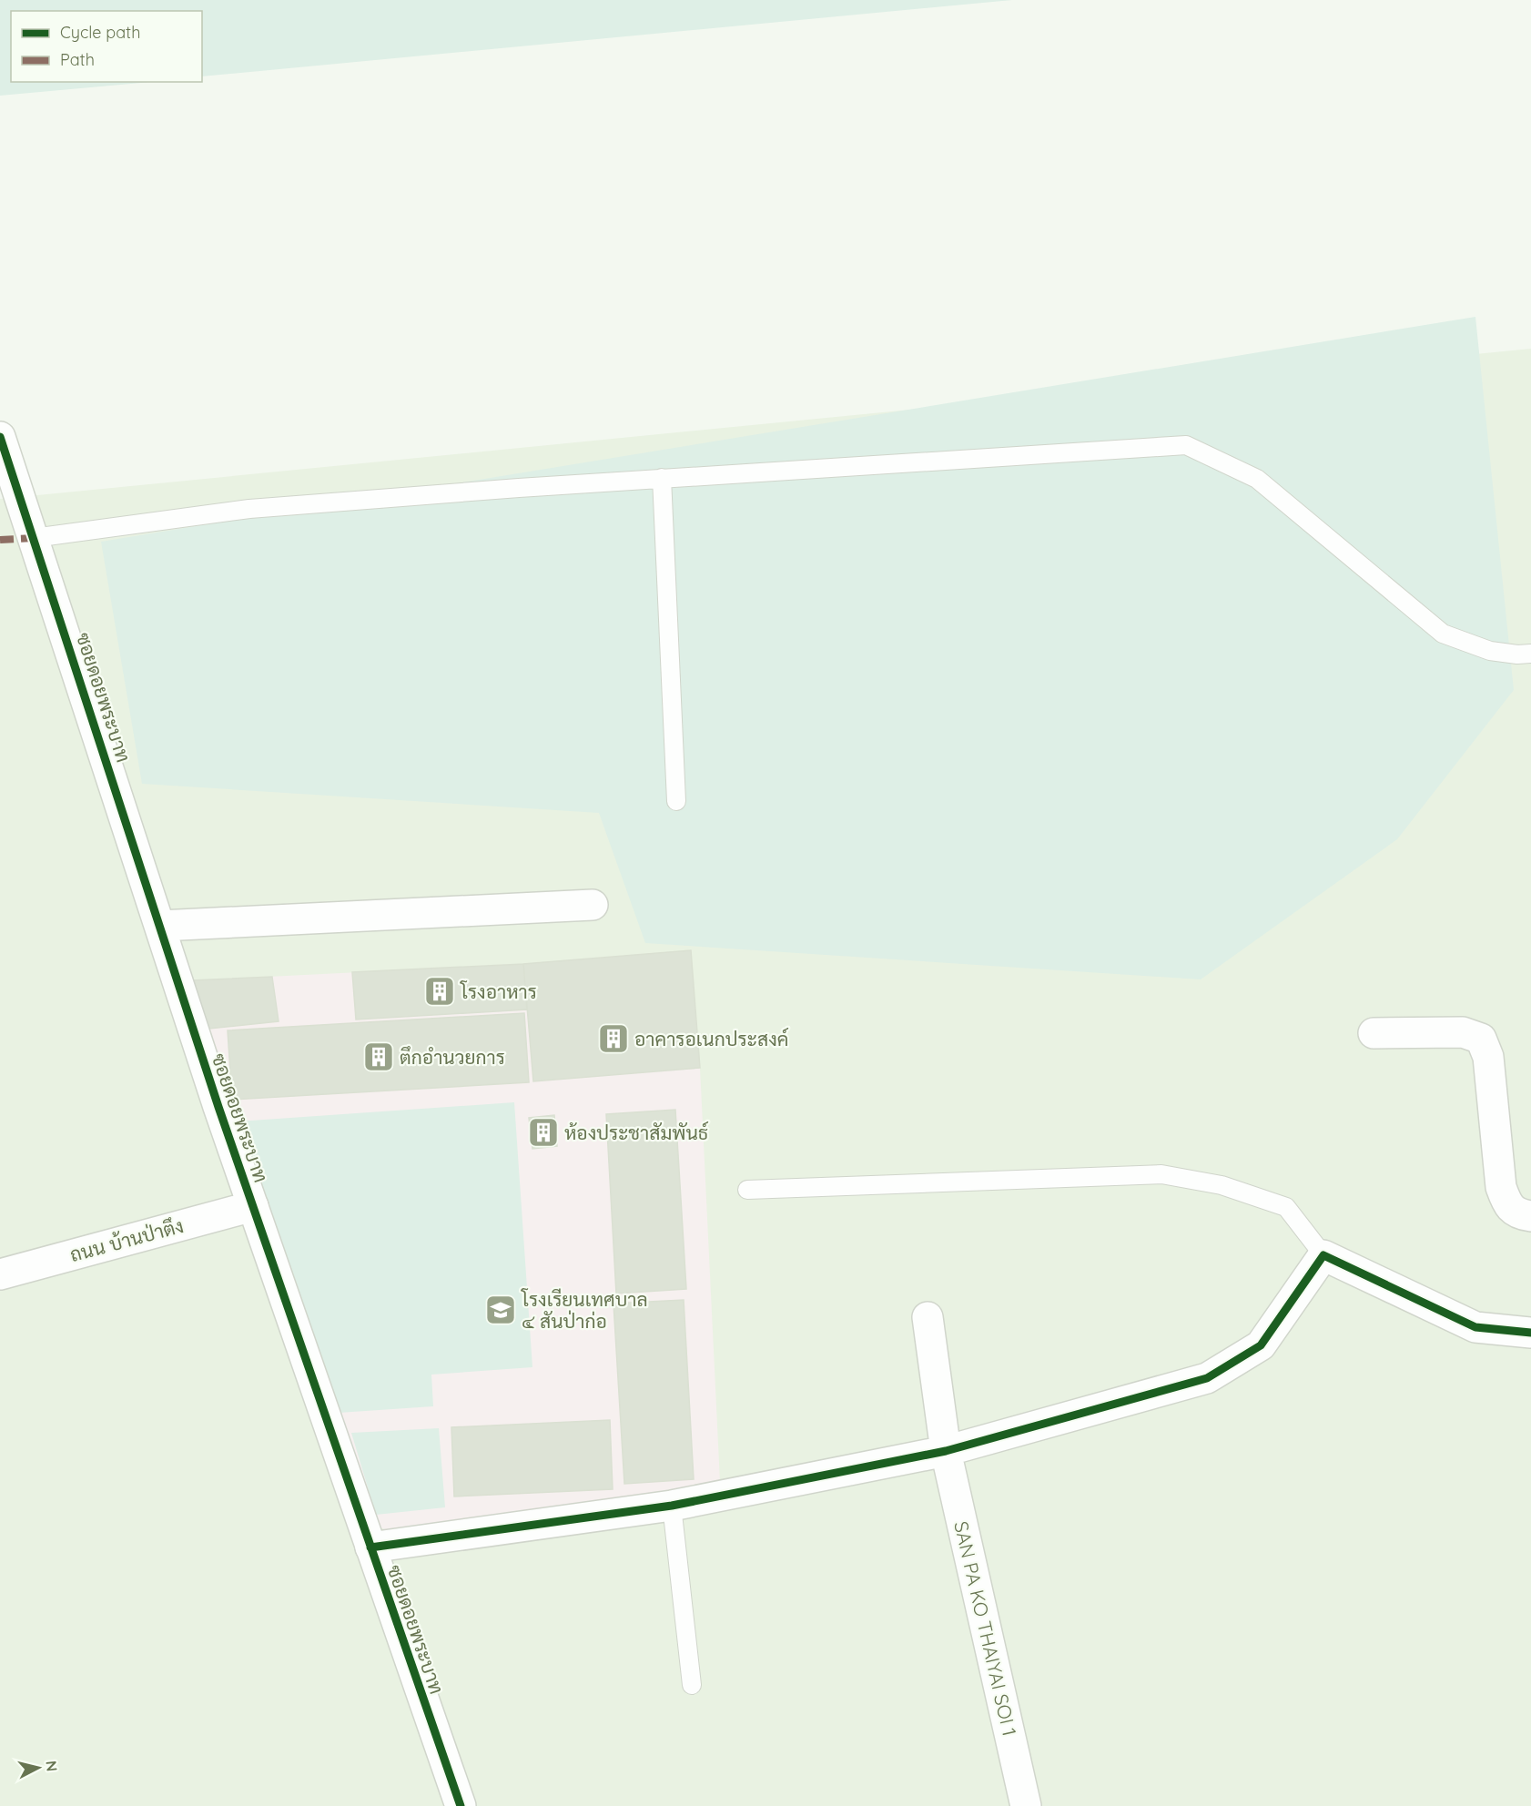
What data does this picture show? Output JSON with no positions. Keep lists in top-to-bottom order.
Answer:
{
  "streets": {
    "street": ["ซอยดอยพระบาท", "ถนน บ้านป่าตึง", "SAN PA KO THAIYAI SOI 1"]
  },
  "crossings": [
    ["ซอยดอยพระบาท", "ถนน บ้านป่าตึง"]
  ],
  "places": {
    "building": [
      "โรงอาหาร",
      "อาคารอเนกประสงค์",
      "ตึกอำนวยการ",
      "ห้องประชาสัมพันธ์"
    ],
    "school or university": ["โรงเรียนเทศบาล ๔ สันป่าก่อ"]
  },
  "legend": ["Cycle path", "Path"],
  "north": "right"
}
